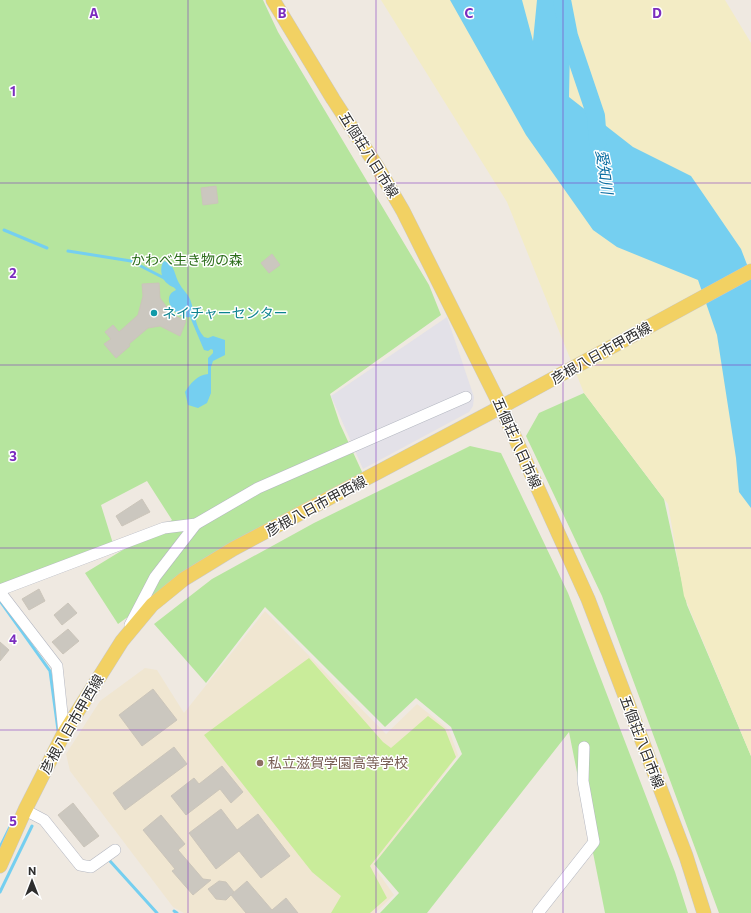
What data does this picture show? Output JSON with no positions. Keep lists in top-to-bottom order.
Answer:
{
  "streets": {
    "main road": ["五個荘八日市線", "彦根八日市甲西線"]
  },
  "crossings": [
    ["五個荘八日市線", "彦根八日市甲西線"]
  ],
  "water": ["愛知川"],
  "parks": ["かわべ生き物の森"],
  "places": ["ネイチャーセンター", "私立滋賀学園高等学校"],
  "north": "top",
  "grid": {
    "columns": [
      "A",
      "B",
      "C",
      "D"
    ],
    "rows": [
      "1",
      "2",
      "3",
      "4",
      "5"
    ]
  }
}
